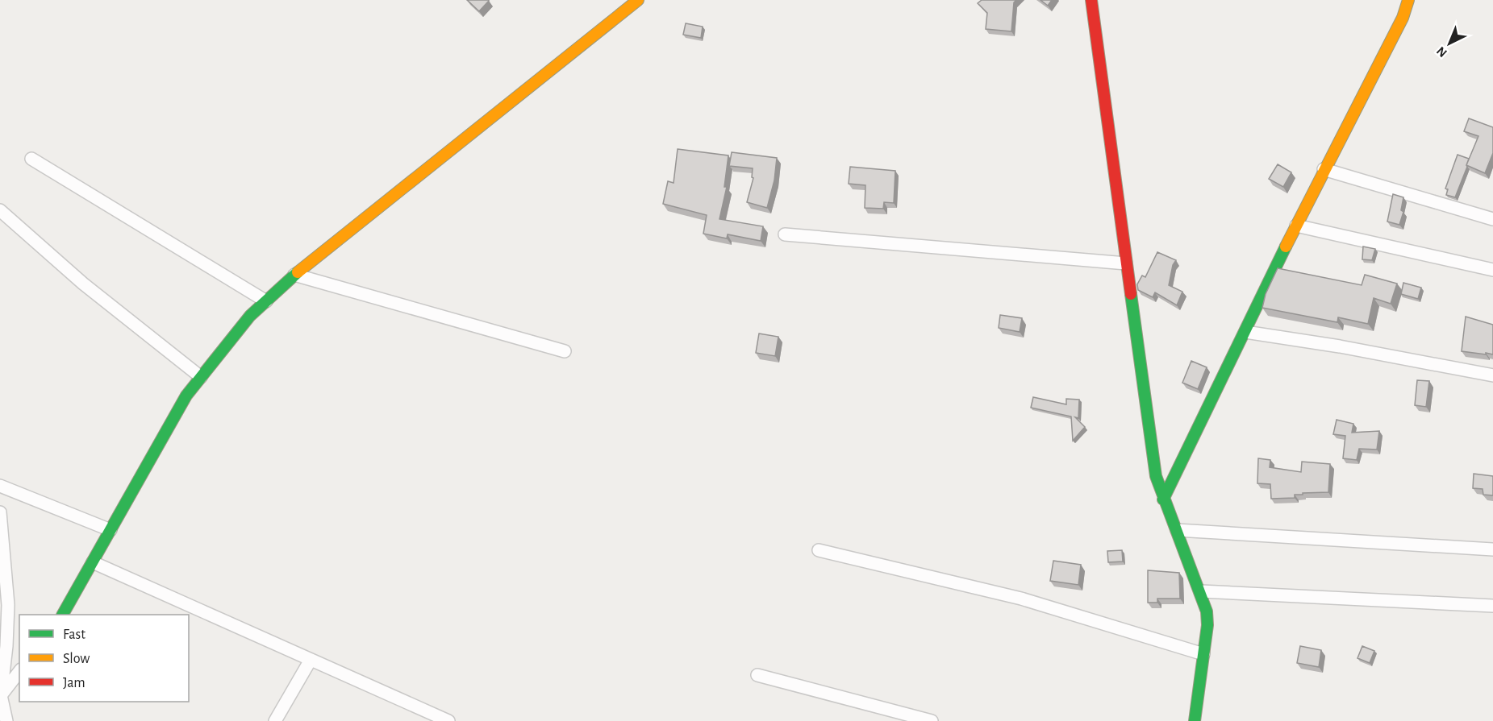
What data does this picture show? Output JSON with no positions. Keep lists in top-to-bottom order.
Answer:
{
  "legend": ["Fast", "Slow", "Jam"],
  "north": "bottom left"
}
